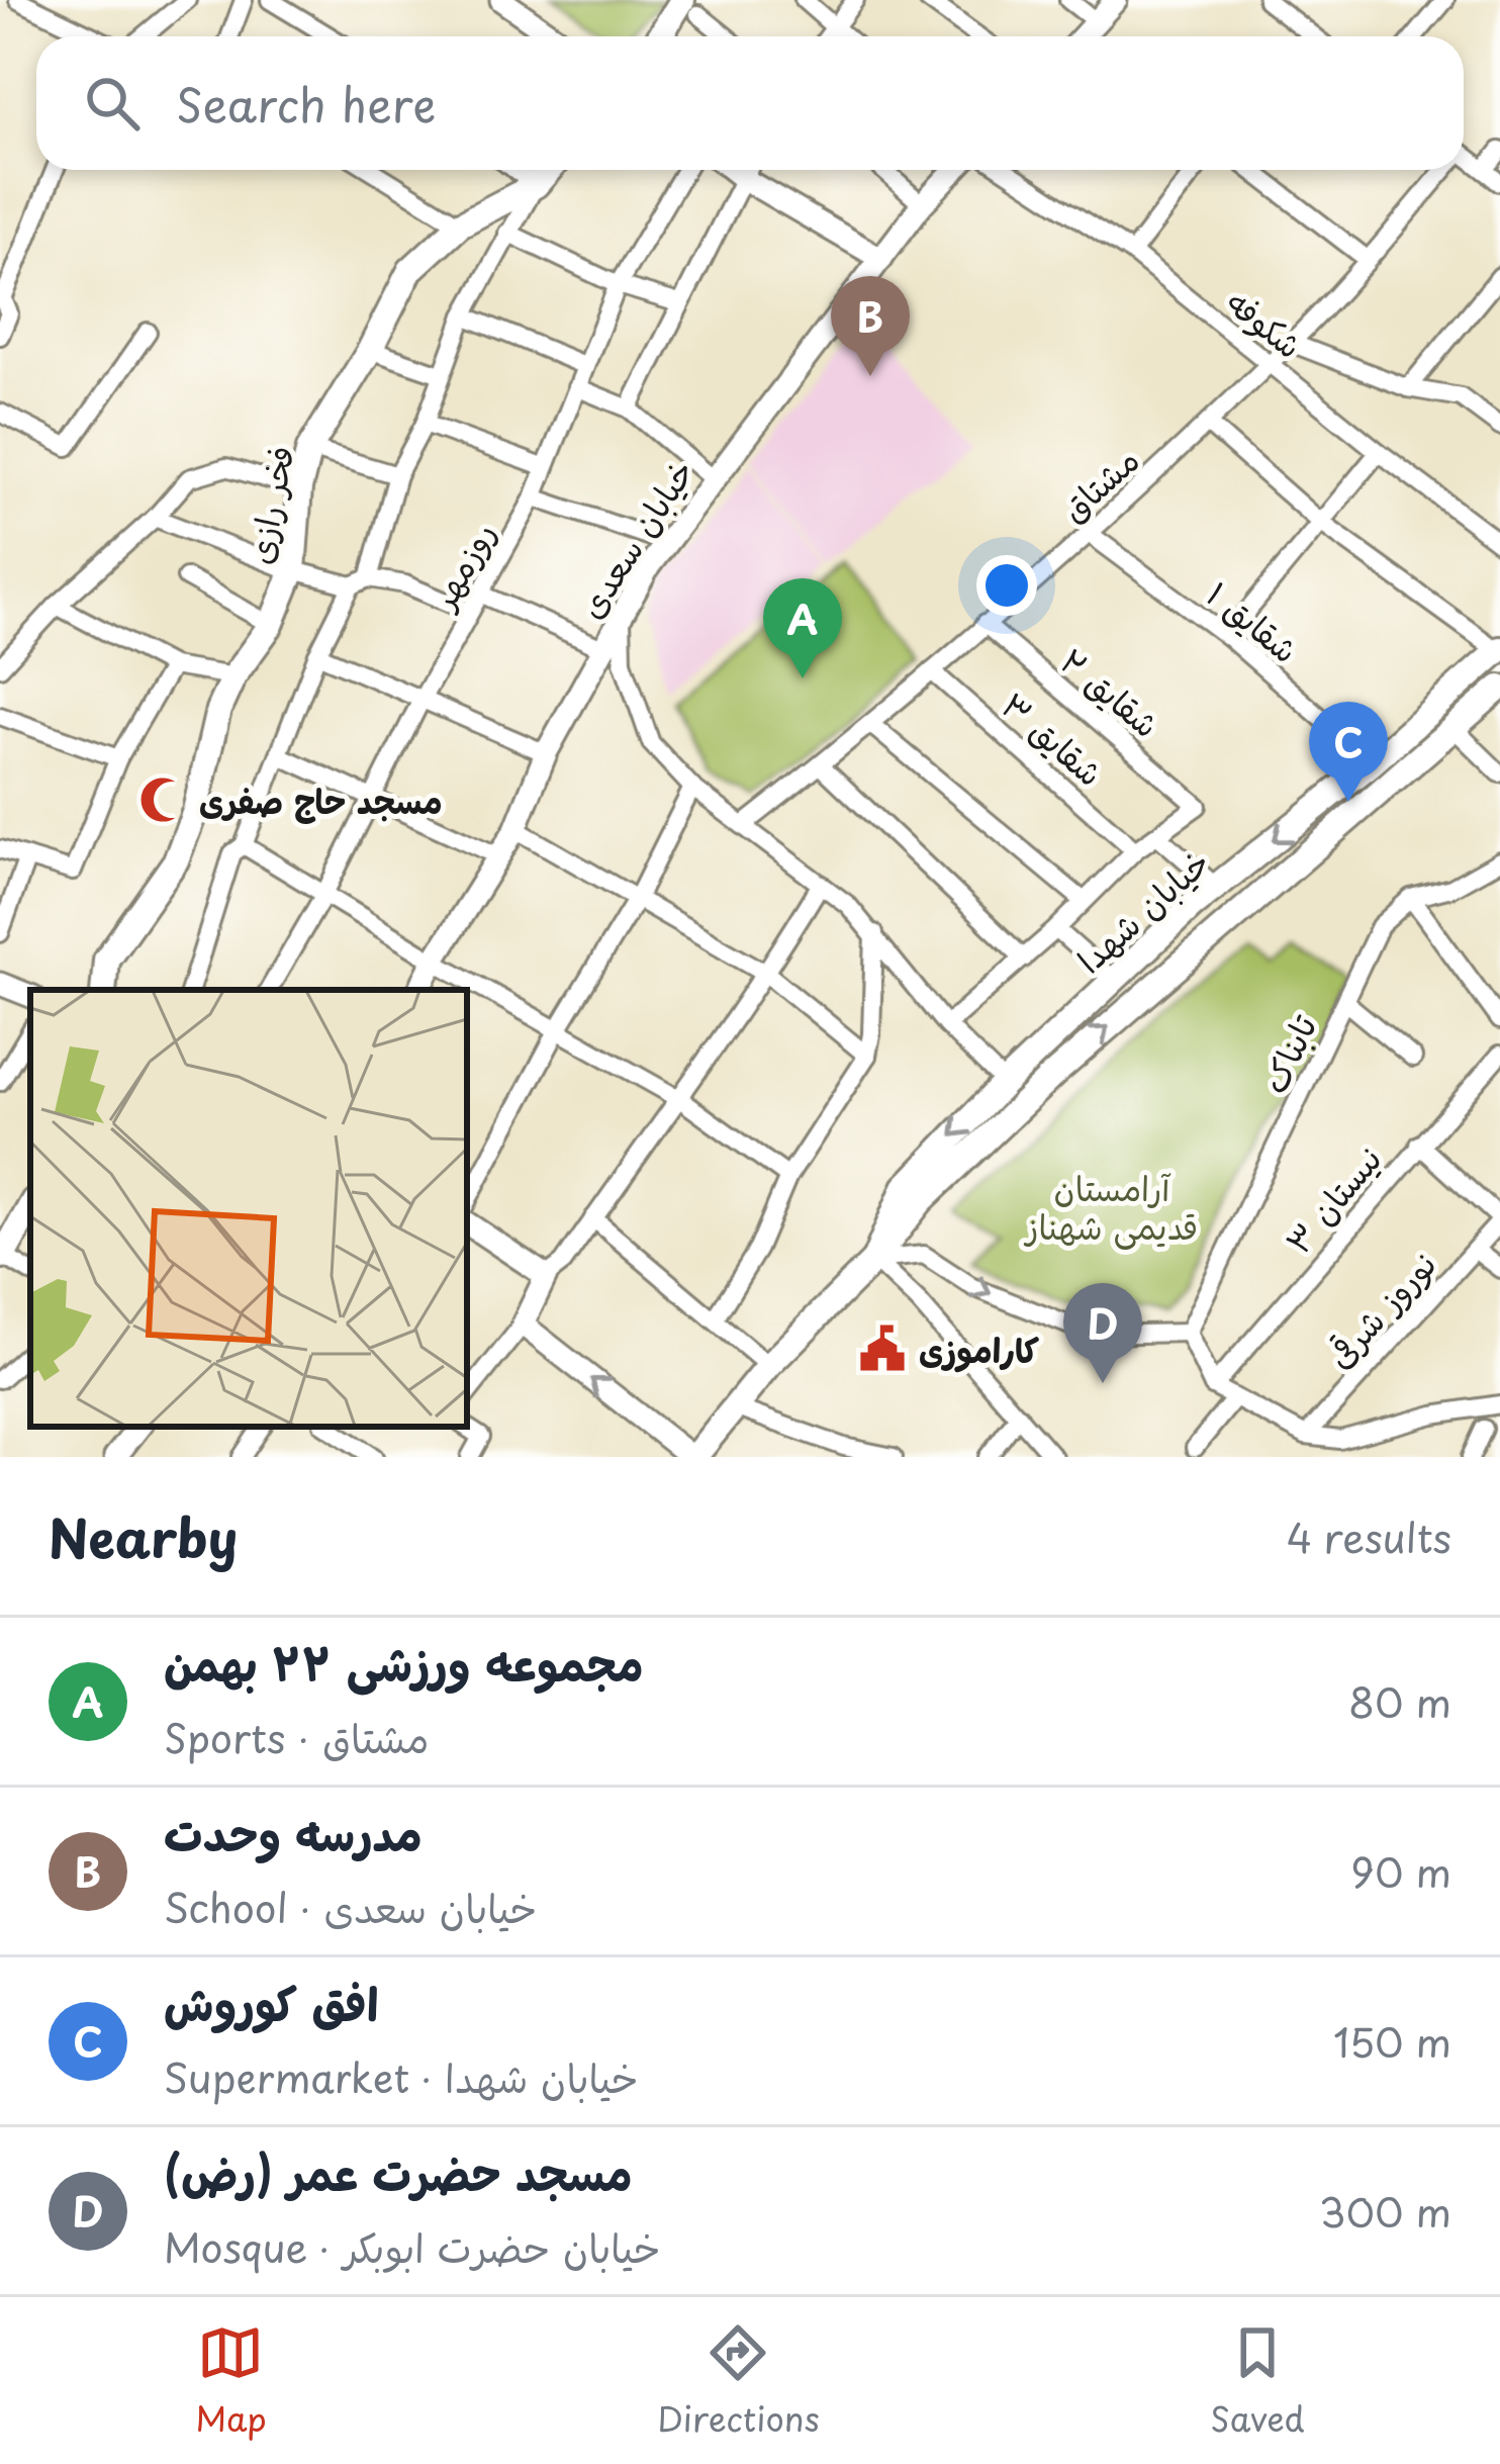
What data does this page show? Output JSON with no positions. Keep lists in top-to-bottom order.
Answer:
{
  "streets": {
    "main road": ["فخر رازی", "خیابان شهدا"],
    "street": [
      "شکوفه",
      "مشتاق",
      "خیابان سعدی",
      "روزمهر",
      "شقایق ۱",
      "شقایق ۲",
      "شقایق ۳",
      "تابناک",
      "نیستان ۳",
      "نوروز شرقی"
    ]
  },
  "crossings": [
    ["شکوفه", "مشتاق"],
    ["مشتاق", "شقایق ۱"],
    ["مشتاق", "شقایق ۲"],
    ["مشتاق", "شقایق ۳"],
    ["شقایق ۱", "خیابان شهدا"]
  ],
  "parks": ["آرامستان قدیمی شهناز"],
  "places": {
    "mosque": ["مسجد حاج صفری"],
    "public building": ["کاراموزی"]
  },
  "page": {
    "search": "Search here",
    "pins": [
      "B",
      "A",
      "C",
      "D"
    ],
    "heading": ["Nearby", "4 results"],
    "list": [
      {
        "mark": "A",
        "name": "مجموعه ورزشی ۲۲ بهمن",
        "note": "Sports · مشتاق",
        "value": "80 m"
      },
      {
        "mark": "B",
        "name": "مدرسه وحدت",
        "note": "School · خیابان سعدی",
        "value": "90 m"
      },
      {
        "mark": "C",
        "name": "افق کوروش",
        "note": "Supermarket · خیابان شهدا",
        "value": "150 m"
      },
      {
        "mark": "D",
        "name": "مسجد حضرت عمر (رض)",
        "note": "Mosque · خیابان حضرت ابوبکر",
        "value": "300 m"
      }
    ],
    "nav": ["Map", "Directions", "Saved"]
  }
}
